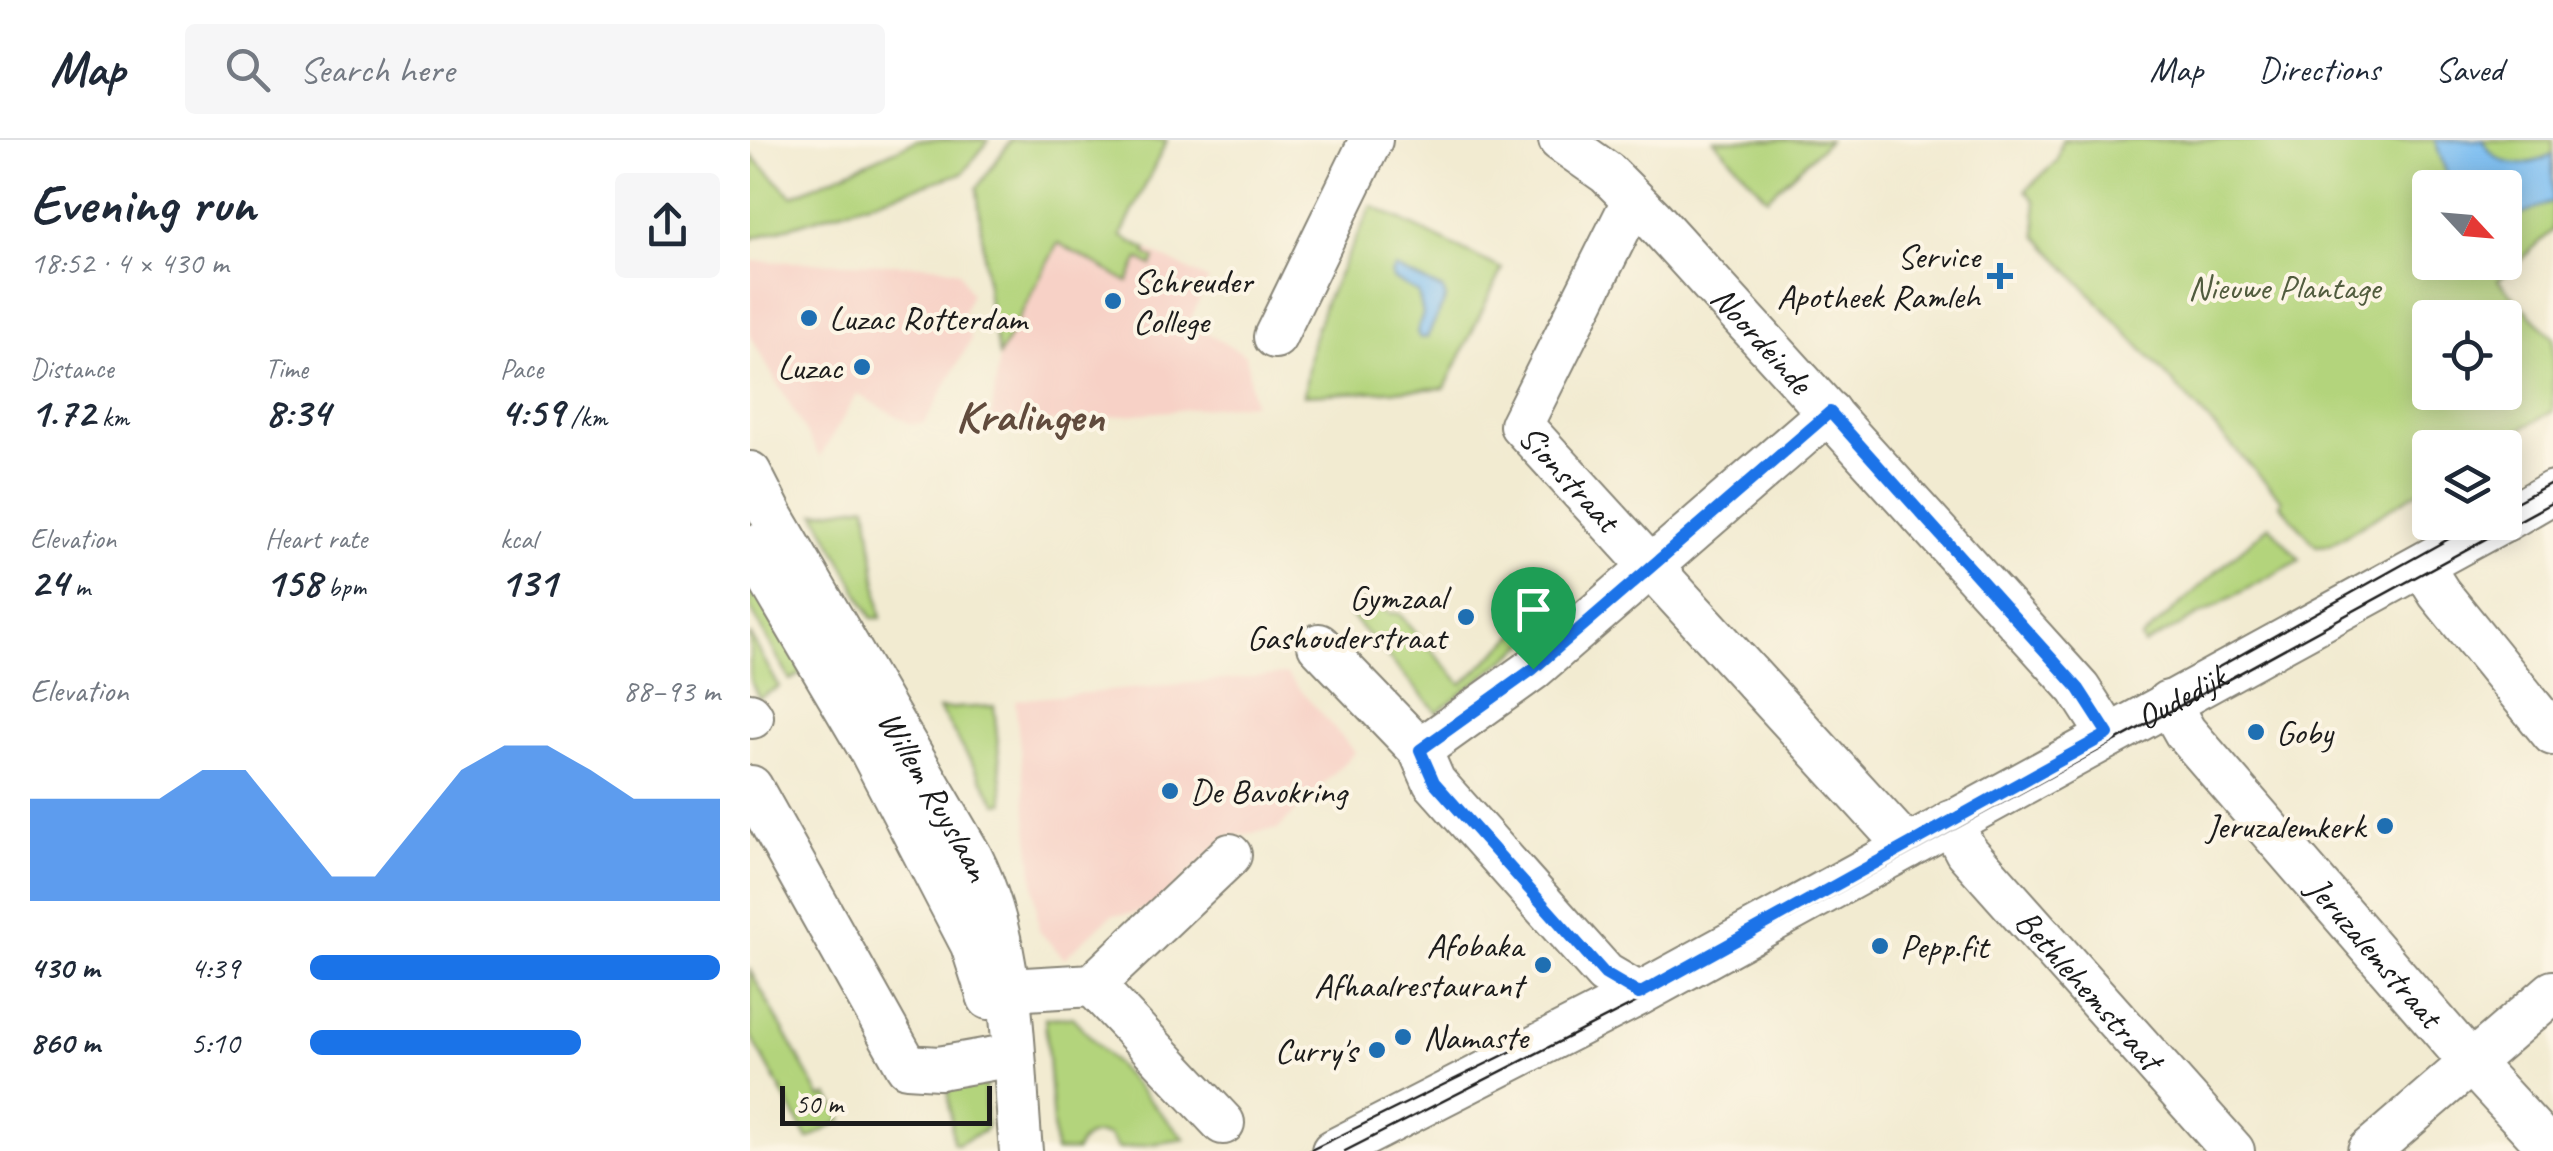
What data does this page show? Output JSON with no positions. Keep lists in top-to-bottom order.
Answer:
{
  "streets": {
    "street": [
      "Noordeinde",
      "Sionstraat",
      "Oudedijk",
      "Willem Ruyslaan",
      "Jeruzalemstraat",
      "Bethlehemstraat"
    ]
  },
  "crossings": [
    ["Noordeinde", "Sionstraat"],
    ["Noordeinde", "Oudedijk"],
    ["Sionstraat", "Oudedijk"],
    ["Oudedijk", "Jeruzalemstraat"],
    ["Oudedijk", "Bethlehemstraat"]
  ],
  "districts": ["Kralingen"],
  "parks": ["Nieuwe Plantage"],
  "places": {
    "health": ["Service Apotheek Ramleh"],
    "other": [
      "Schreuder College",
      "Luzac Rotterdam",
      "Luzac",
      "Gymzaal Gashouderstraat",
      "Goby",
      "De Bavokring",
      "Jeruzalemkerk",
      "Pepp.fit",
      "Afobaka Afhaalrestaurant",
      "Namaste",
      "Curry's"
    ]
  },
  "scale_bar": "50 m",
  "north": "bottom right",
  "page": {
    "header": "Map",
    "search": "Search here",
    "nav": ["Map", "Directions", "Saved"],
    "heading": ["Evening run", "18:52 · 4 × 430 m"],
    "stats": [
      ["Distance", "1.72 km"],
      ["Time", "8:34"],
      ["Pace", "4:59 /km"],
      ["Elevation", "24 m"],
      ["Heart rate", "158 bpm"],
      ["kcal", "131"]
    ],
    "chart": ["Elevation", "88–93 m"],
    "list": [
      {
        "name": "430 m",
        "note": "4:39"
      },
      {
        "name": "860 m",
        "note": "5:10"
      }
    ],
    "scale": "50 m"
  }
}
